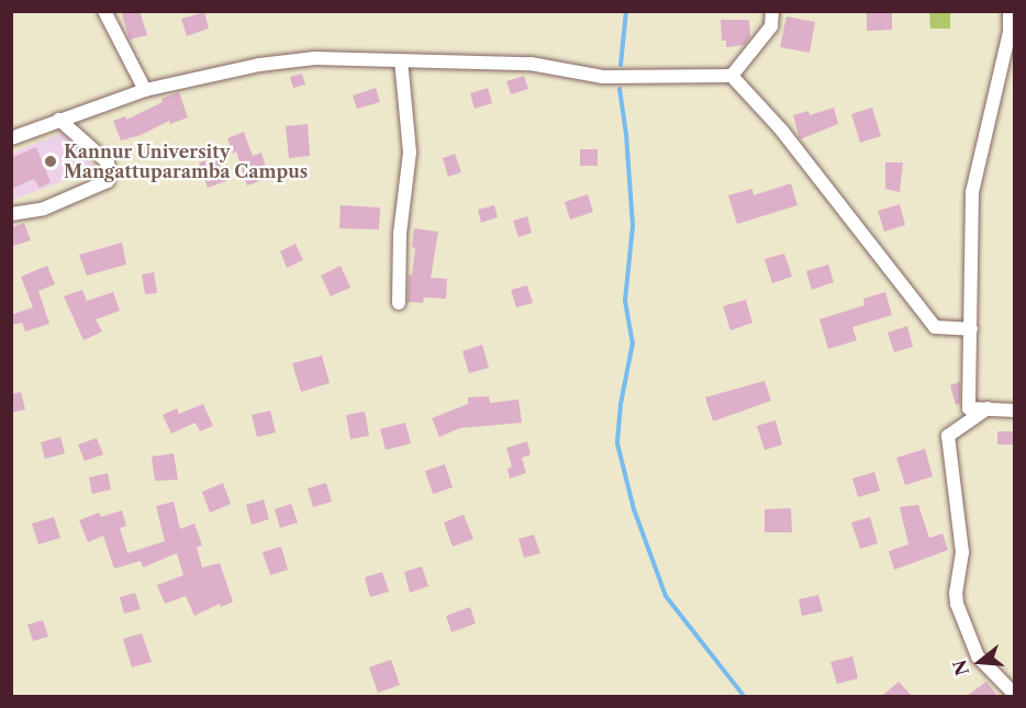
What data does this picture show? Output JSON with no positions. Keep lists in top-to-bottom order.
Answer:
{
  "places": ["Kannur University Mangattuparamba Campus"],
  "north": "left"
}
